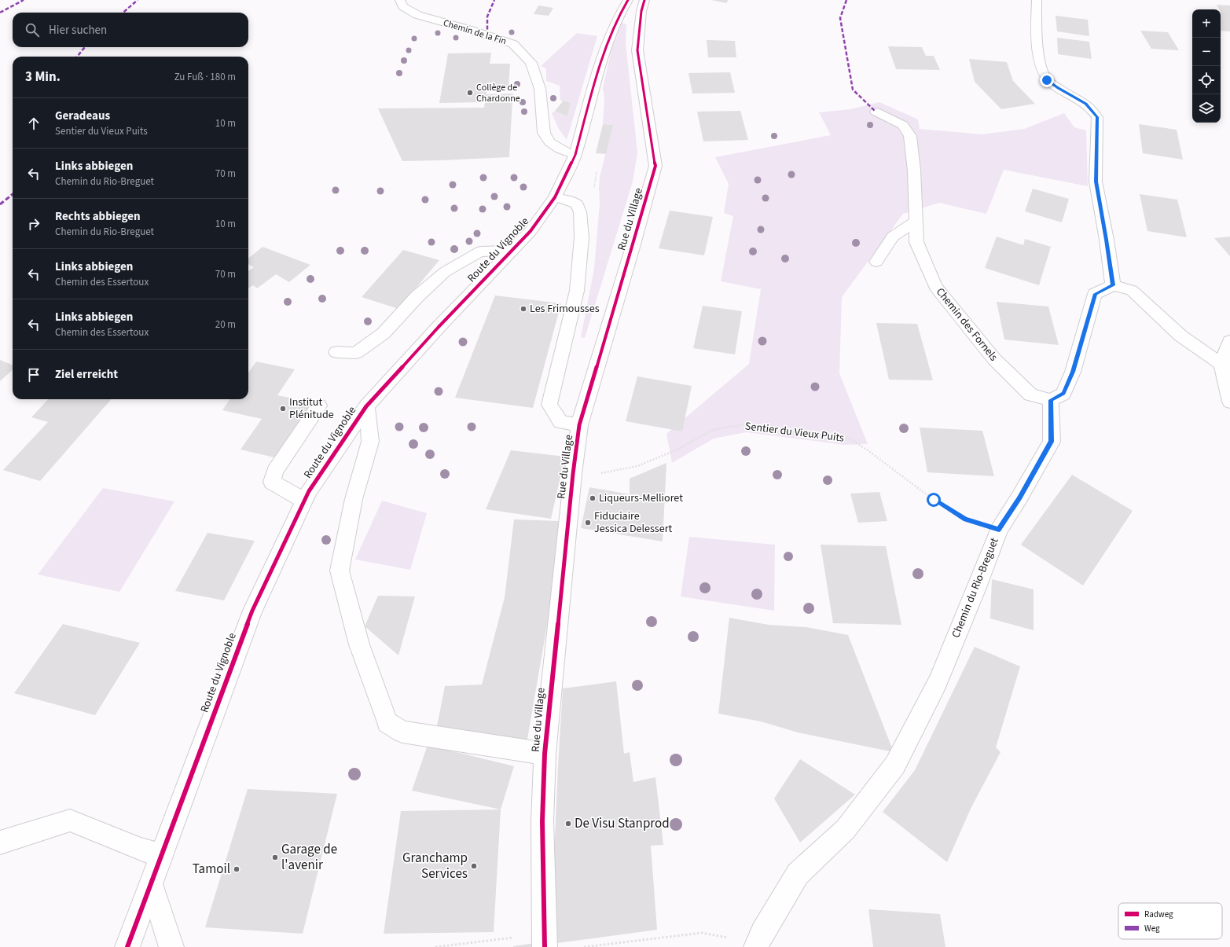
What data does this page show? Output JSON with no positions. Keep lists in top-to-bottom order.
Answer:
{
  "streets": {
    "street": [
      "Chemin de la Fin",
      "Rue du Village",
      "Route du Vignoble",
      "Chemin des Fornels",
      "Chemin du Rio-Breguet"
    ],
    "path": ["Sentier du Vieux Puits"]
  },
  "crossings": [
    ["Chemin de la Fin", "Route du Vignoble"],
    ["Rue du Village", "Sentier du Vieux Puits"],
    ["Chemin des Fornels", "Chemin du Rio-Breguet"],
    ["Sentier du Vieux Puits", "Chemin du Rio-Breguet"]
  ],
  "places": [
    "Collège de Chardonne",
    "Les Frimousses",
    "Institut Plénitude",
    "Liqueurs-Mellioret",
    "Fiduciaire Jessica Delessert",
    "De Visu Stanprod",
    "Garage de l'avenir",
    "Granchamp Services",
    "Tamoil"
  ],
  "legend": ["Radweg", "Weg"],
  "page": {
    "map_buttons": ["+", "−"],
    "search": "Hier suchen",
    "heading": ["3 Min.", "Zu Fuß · 180 m"],
    "list": [
      ["Geradeaus", "Sentier du Vieux Puits", "10 m"],
      ["Links abbiegen", "Chemin du Rio-Breguet", "70 m"],
      ["Rechts abbiegen", "Chemin du Rio-Breguet", "10 m"],
      ["Links abbiegen", "Chemin des Essertoux", "70 m"],
      ["Links abbiegen", "Chemin des Essertoux", "20 m"],
      "Ziel erreicht"
    ]
  }
}
